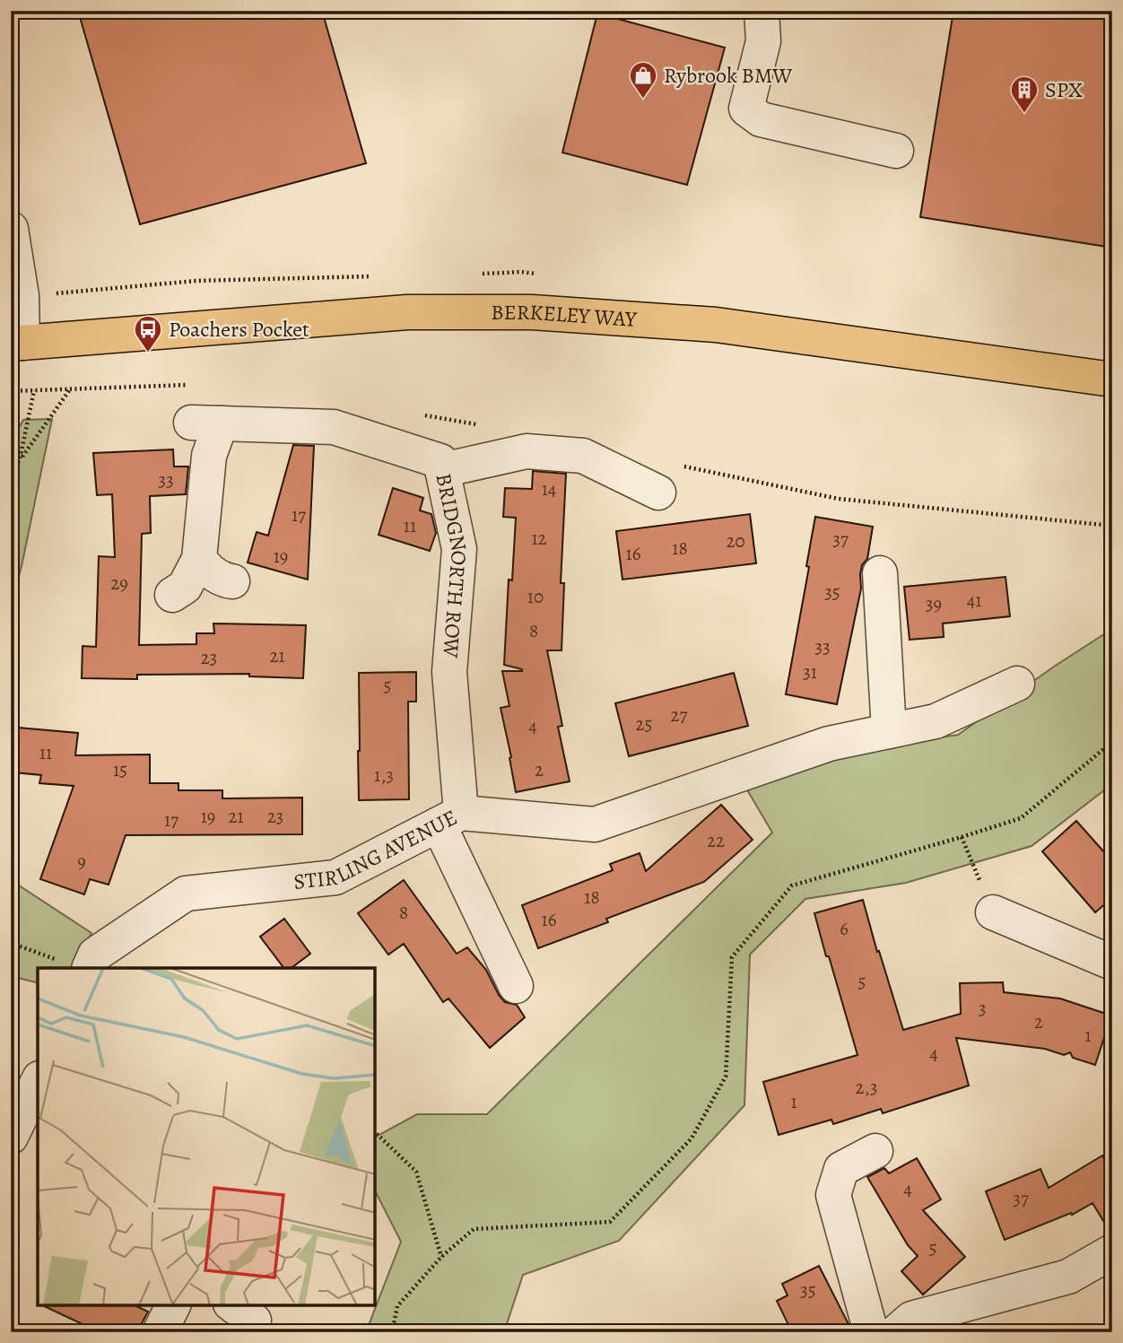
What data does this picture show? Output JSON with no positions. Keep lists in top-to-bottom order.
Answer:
{
  "streets": {
    "main road": ["BERKELEY WAY"],
    "street": ["BRIDGNORTH ROW", "STIRLING AVENUE"]
  },
  "crossings": [
    ["BRIDGNORTH ROW", "STIRLING AVENUE"]
  ],
  "places": {
    "shop": ["Rybrook BMW"],
    "building": ["SPX"],
    "bus stop": ["Poachers Pocket"]
  },
  "house_numbers": [
    "33",
    "14",
    "17",
    "11",
    "12",
    "37",
    "20",
    "18",
    "16",
    "19",
    "29",
    "35",
    "10",
    "41",
    "39",
    "8",
    "33",
    "21",
    "23",
    "31",
    "5",
    "27",
    "25",
    "4",
    "11",
    "15",
    "2",
    "1,3",
    "19",
    "21",
    "23",
    "17",
    "22",
    "9",
    "18",
    "8",
    "16",
    "6",
    "5",
    "3",
    "2",
    "1",
    "4",
    "2,3",
    "1",
    "4",
    "37",
    "5",
    "35"
  ]
}
